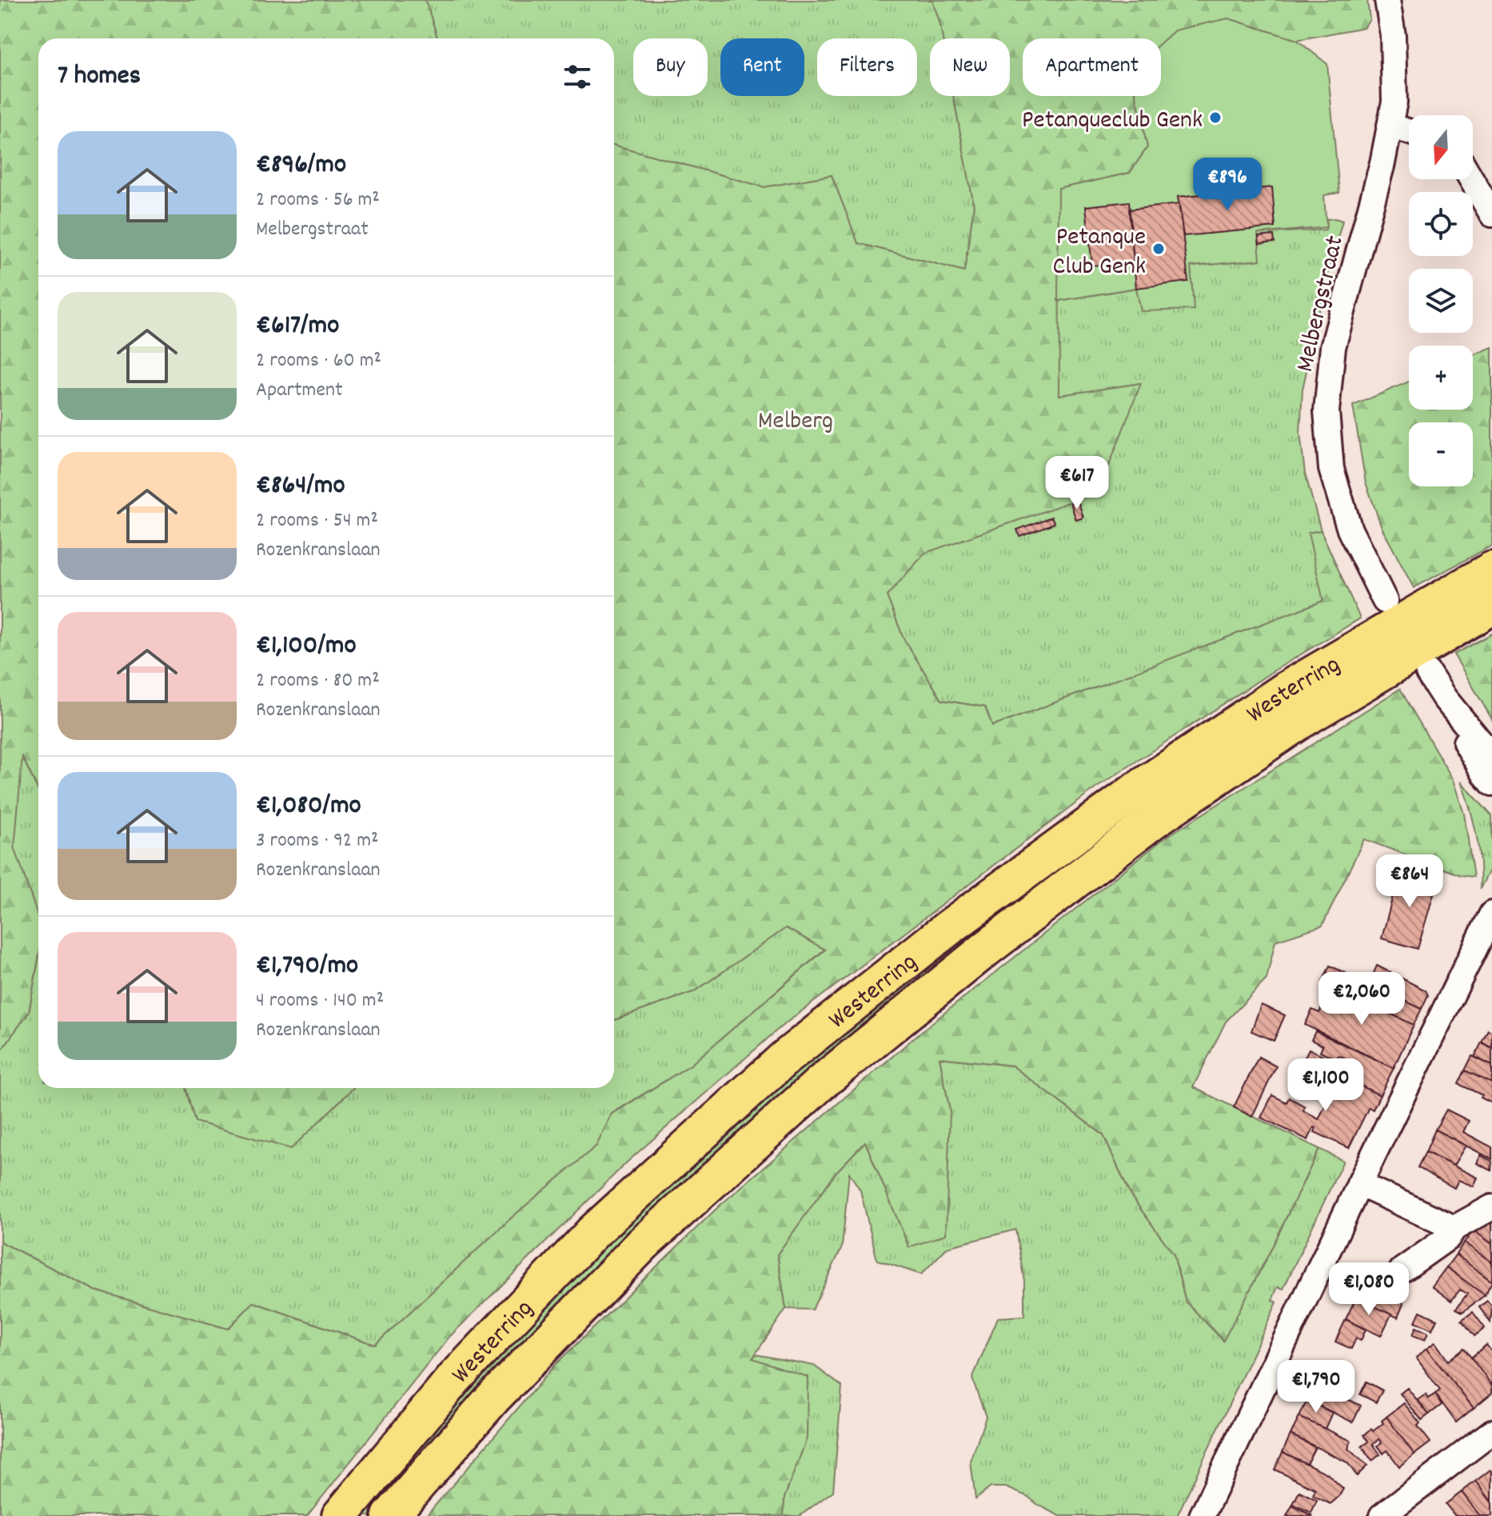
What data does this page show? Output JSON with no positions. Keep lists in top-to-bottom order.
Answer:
{
  "streets": {
    "highway": ["Westerring"],
    "street": ["Melbergstraat"]
  },
  "parks": ["Melberg"],
  "places": ["Petanqueclub Genk", "Petanque Club Genk"],
  "north": "bottom",
  "page": {
    "chip": [
      "Buy",
      "Rent",
      "Filters",
      "New",
      "Apartment"
    ],
    "heading": "7 homes",
    "map_buttons": ["+", "−"],
    "list": [
      {
        "name": "€896/mo",
        "note": "2 rooms · 56 m² · Melbergstraat"
      },
      {
        "name": "€617/mo",
        "note": "2 rooms · 60 m² · Apartment"
      },
      {
        "name": "€864/mo",
        "note": "2 rooms · 54 m² · Rozenkranslaan"
      },
      {
        "name": "€1,100/mo",
        "note": "2 rooms · 80 m² · Rozenkranslaan"
      },
      {
        "name": "€1,080/mo",
        "note": "3 rooms · 92 m² · Rozenkranslaan"
      },
      {
        "name": "€1,790/mo",
        "note": "4 rooms · 140 m² · Rozenkranslaan"
      }
    ],
    "price": [
      "€896",
      "€617",
      "€864",
      "€2,060",
      "€1,100",
      "€1,080",
      "€1,790"
    ]
  }
}
